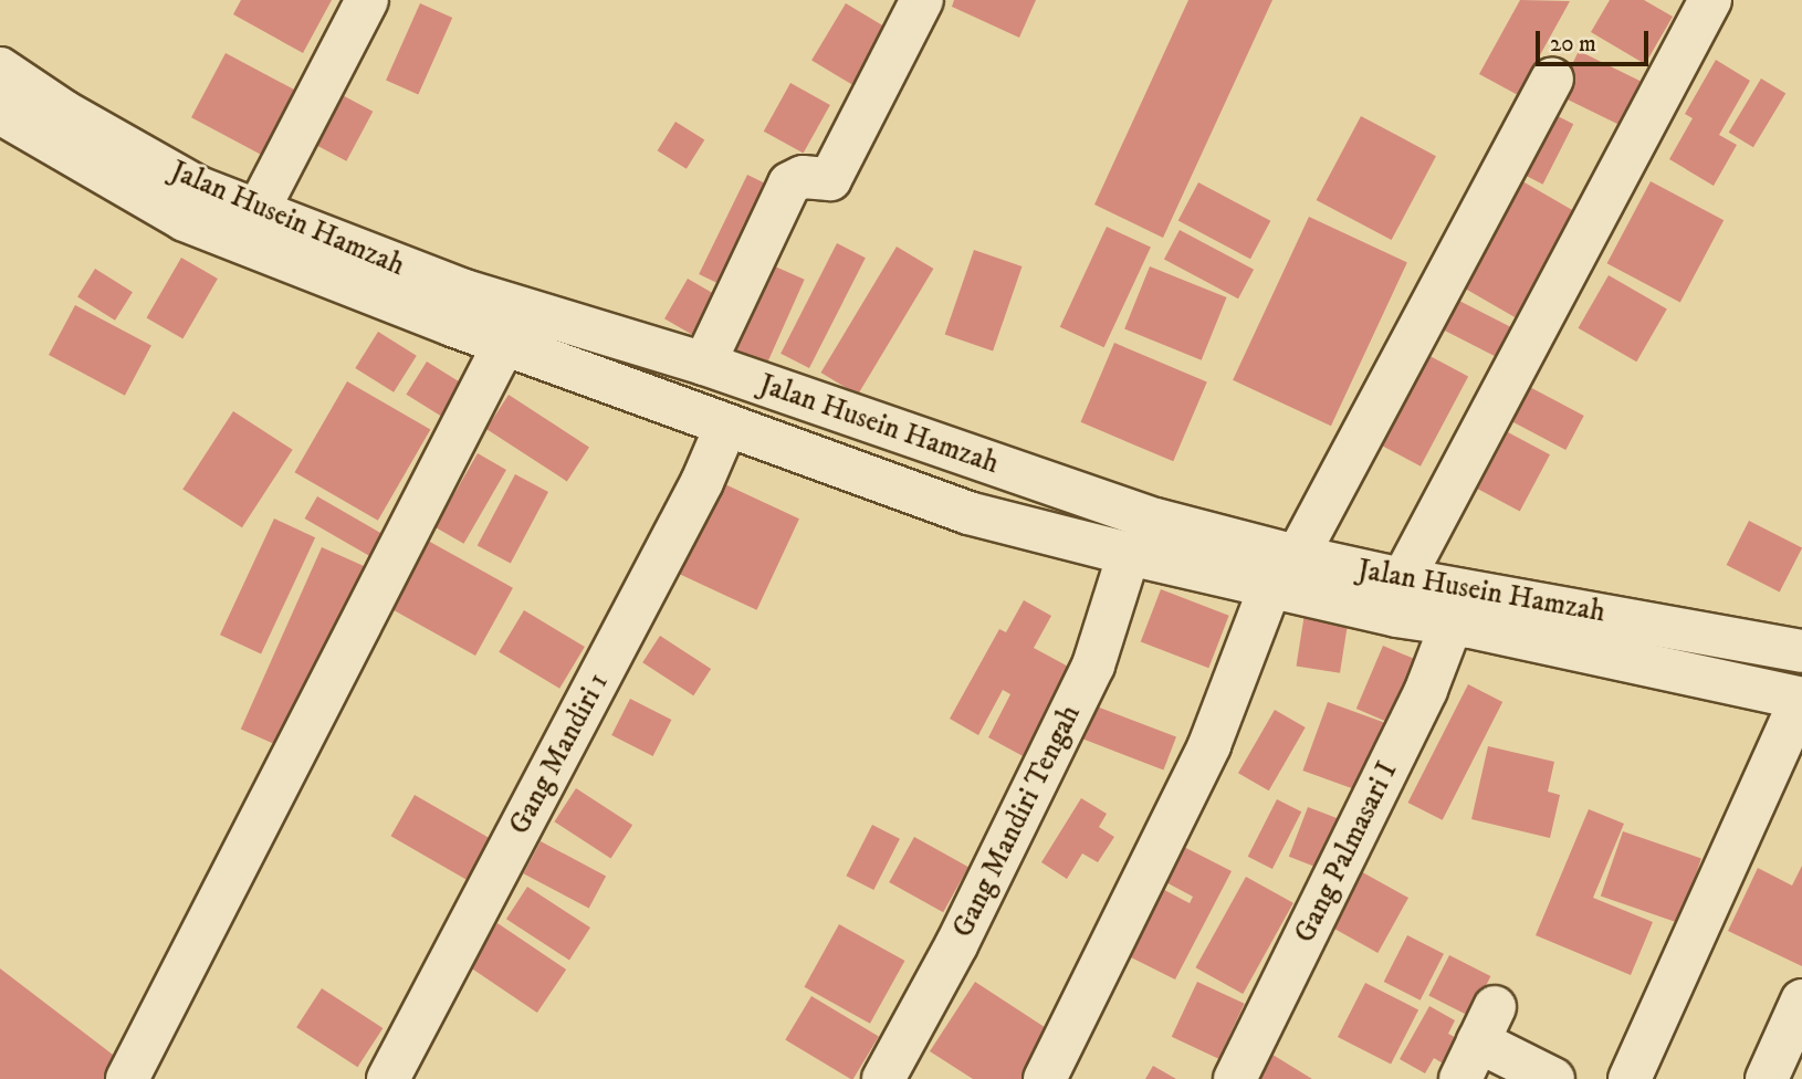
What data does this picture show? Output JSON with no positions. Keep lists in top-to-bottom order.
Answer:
{
  "streets": {
    "street": [
      "Jalan Husein Hamzah",
      "Gang Mandiri 1",
      "Gang Mandiri Tengah",
      "Gang Palmasari I"
    ]
  },
  "crossings": [
    ["Jalan Husein Hamzah", "Gang Mandiri 1"],
    ["Jalan Husein Hamzah", "Gang Mandiri Tengah"],
    ["Jalan Husein Hamzah", "Gang Palmasari I"]
  ],
  "scale_bar": "20 m"
}
